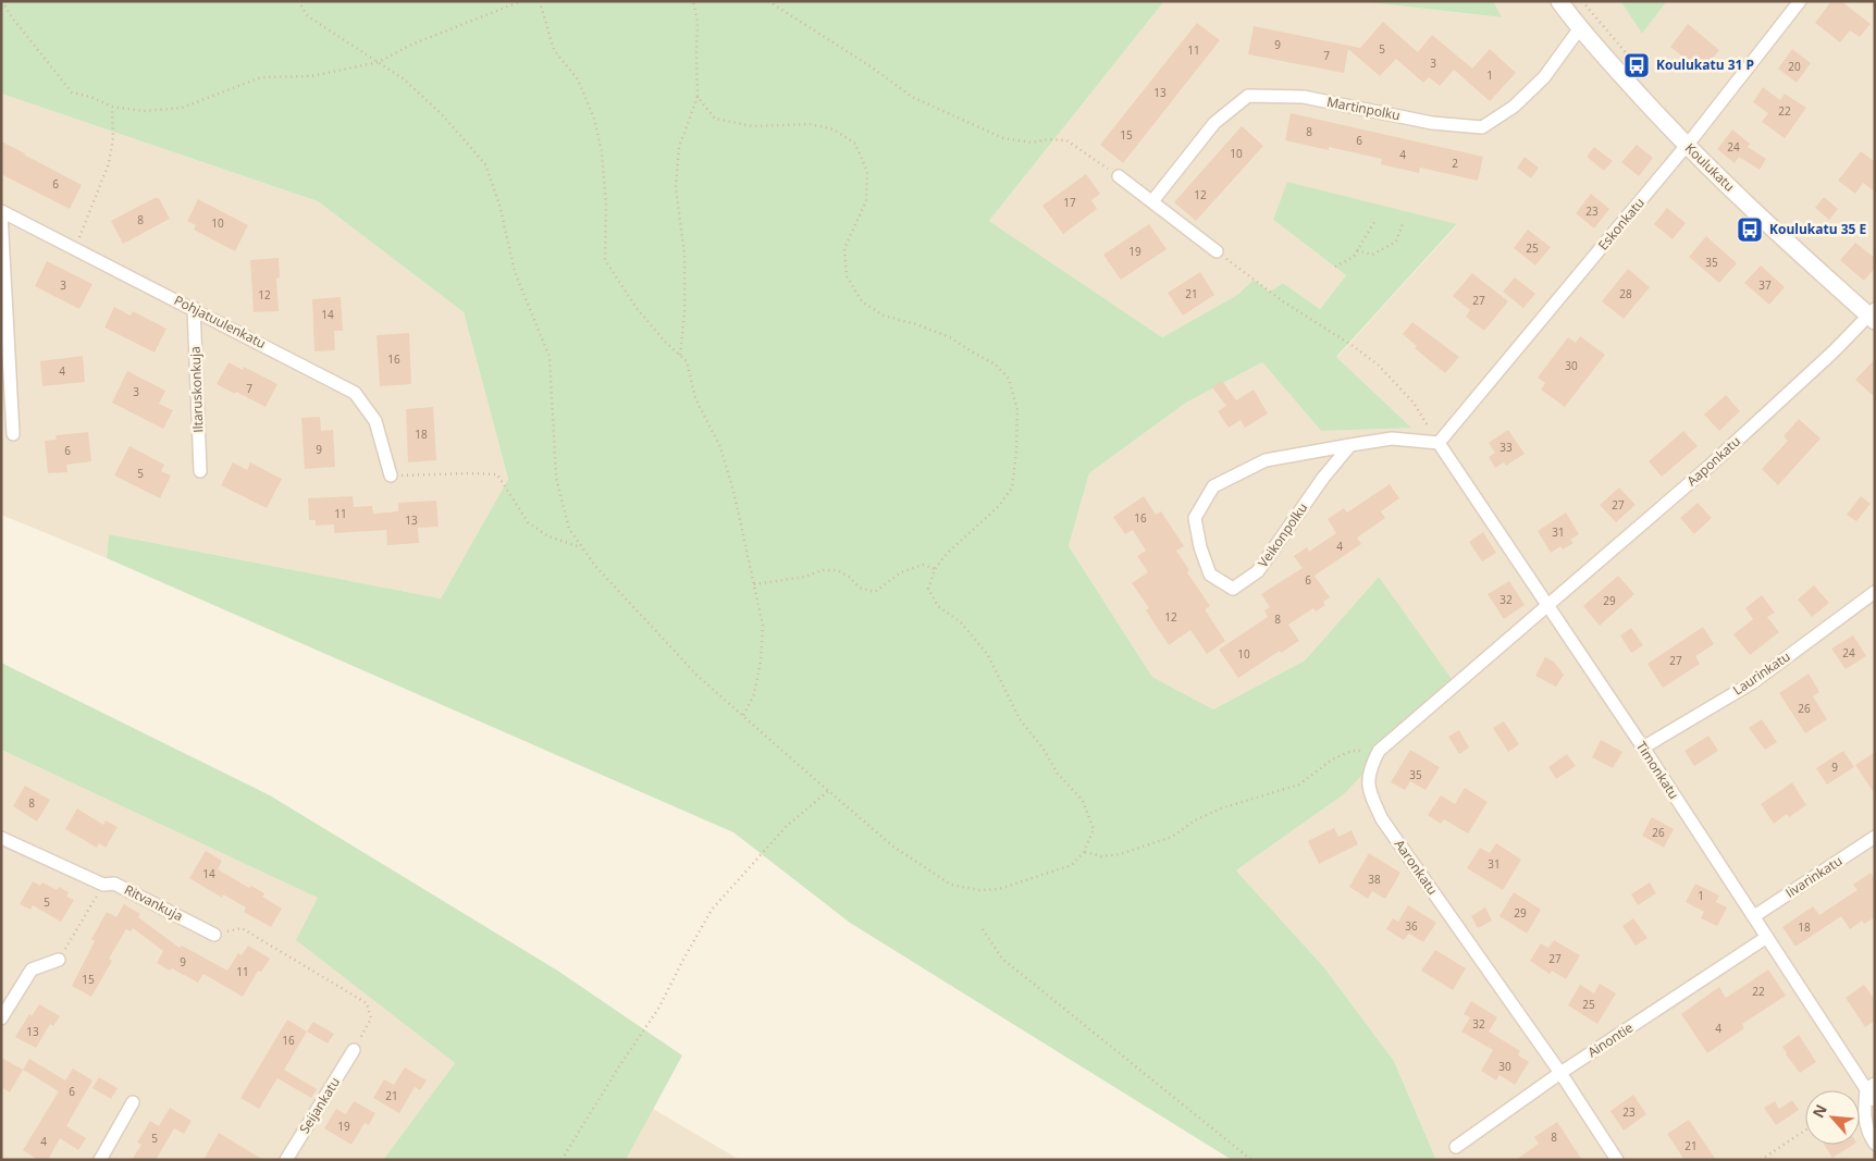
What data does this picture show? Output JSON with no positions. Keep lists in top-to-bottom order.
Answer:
{
  "streets": {
    "street": [
      "Martinpolku",
      "Koulukatu",
      "Eskonkatu",
      "Pohjatuulenkatu",
      "Iltaruskonkuja",
      "Aaponkatu",
      "Veikonpolku",
      "Laurinkatu",
      "Timonkatu",
      "Aaronkatu",
      "Iivarinkatu",
      "Ritvankuja",
      "Ainontie",
      "Seijankatu"
    ]
  },
  "crossings": [
    ["Martinpolku", "Koulukatu"],
    ["Koulukatu", "Eskonkatu"],
    ["Koulukatu", "Aaponkatu"],
    ["Eskonkatu", "Veikonpolku"],
    ["Eskonkatu", "Timonkatu"],
    ["Pohjatuulenkatu", "Iltaruskonkuja"],
    ["Aaponkatu", "Timonkatu"],
    ["Aaponkatu", "Aaronkatu"],
    ["Veikonpolku", "Timonkatu"],
    ["Laurinkatu", "Timonkatu"],
    ["Timonkatu", "Aaronkatu"],
    ["Timonkatu", "Iivarinkatu"],
    ["Timonkatu", "Ainontie"],
    ["Aaronkatu", "Ainontie"]
  ],
  "places": {
    "bus stop": ["Koulukatu 31 P", "Koulukatu 35 E"]
  },
  "house_numbers": [
    "9",
    "5",
    "11",
    "7",
    "3",
    "20",
    "1",
    "13",
    "22",
    "8",
    "15",
    "6",
    "24",
    "10",
    "4",
    "2",
    "6",
    "12",
    "17",
    "23",
    "8",
    "10",
    "25",
    "19",
    "35",
    "3",
    "37",
    "21",
    "28",
    "12",
    "27",
    "14",
    "16",
    "30",
    "4",
    "7",
    "3",
    "18",
    "33",
    "9",
    "6",
    "5",
    "27",
    "11",
    "16",
    "13",
    "31",
    "4",
    "6",
    "32",
    "29",
    "12",
    "8",
    "24",
    "10",
    "27",
    "26",
    "9",
    "35",
    "8",
    "26",
    "31",
    "14",
    "38",
    "1",
    "5",
    "29",
    "36",
    "18",
    "27",
    "9",
    "11",
    "15",
    "22",
    "25",
    "32",
    "4",
    "13",
    "16",
    "30",
    "6",
    "21",
    "23",
    "19",
    "8",
    "5",
    "4",
    "21"
  ],
  "north": "top left"
}
